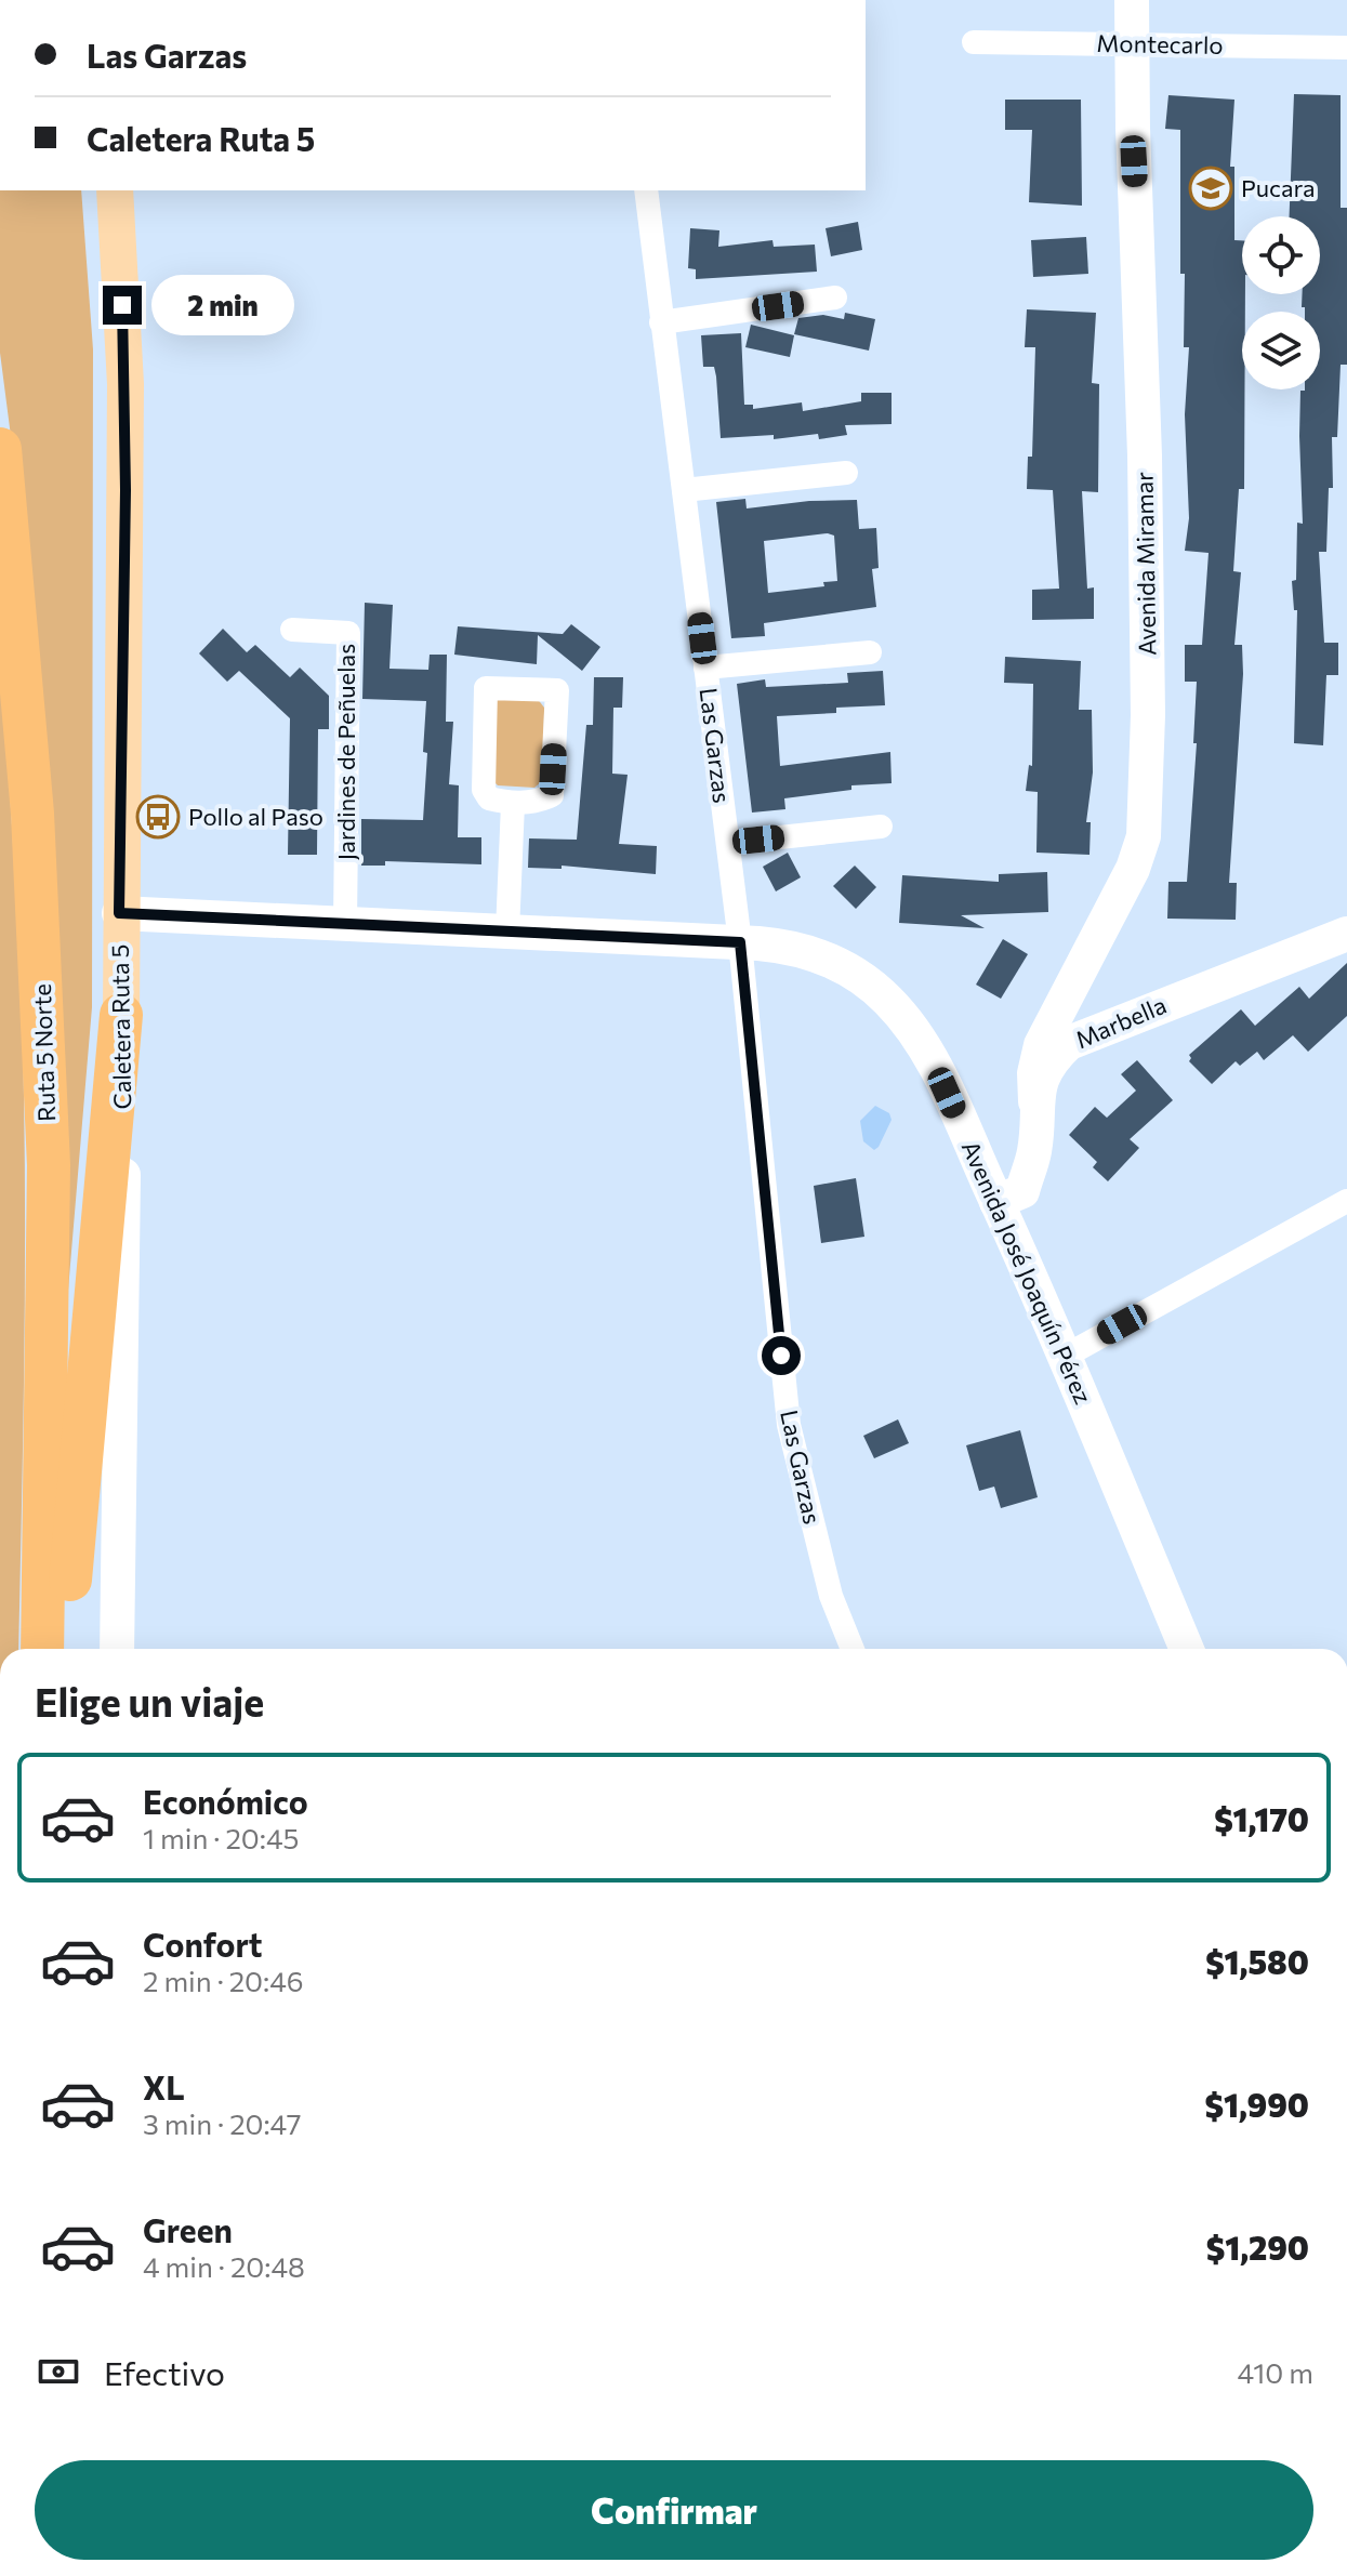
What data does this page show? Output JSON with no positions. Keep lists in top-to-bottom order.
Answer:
{
  "streets": {
    "highway": ["Ruta 5 Norte"],
    "main road": ["Caletera Ruta 5"],
    "street": [
      "Montecarlo",
      "Avenida Miramar",
      "Las Garzas",
      "Jardines de Peñuelas",
      "Marbella",
      "Avenida José Joaquín Pérez"
    ]
  },
  "crossings": [
    ["Montecarlo", "Avenida Miramar"],
    ["Avenida Miramar", "Marbella"],
    ["Las Garzas", "Avenida José Joaquín Pérez"],
    ["Jardines de Peñuelas", "Avenida José Joaquín Pérez"],
    ["Marbella", "Avenida José Joaquín Pérez"],
    ["Caletera Ruta 5", "Avenida José Joaquín Pérez"]
  ],
  "places": {
    "school or university": ["Pucara"],
    "bus stop": ["Pollo al Paso"]
  },
  "page": {
    "banner": ["Las Garzas", "Caletera Ruta 5"],
    "bubble": "2 min",
    "heading": "Elige un viaje",
    "list": [
      {
        "name": "Económico",
        "note": "1 min · 20:45",
        "value": "$1,170"
      },
      {
        "name": "Confort",
        "note": "2 min · 20:46",
        "value": "$1,580"
      },
      {
        "name": "XL",
        "note": "3 min · 20:47",
        "value": "$1,990"
      },
      {
        "name": "Green",
        "note": "4 min · 20:48",
        "value": "$1,290"
      }
    ],
    "pay": ["Efectivo", "410 m"],
    "buttons": "Confirmar"
  }
}
